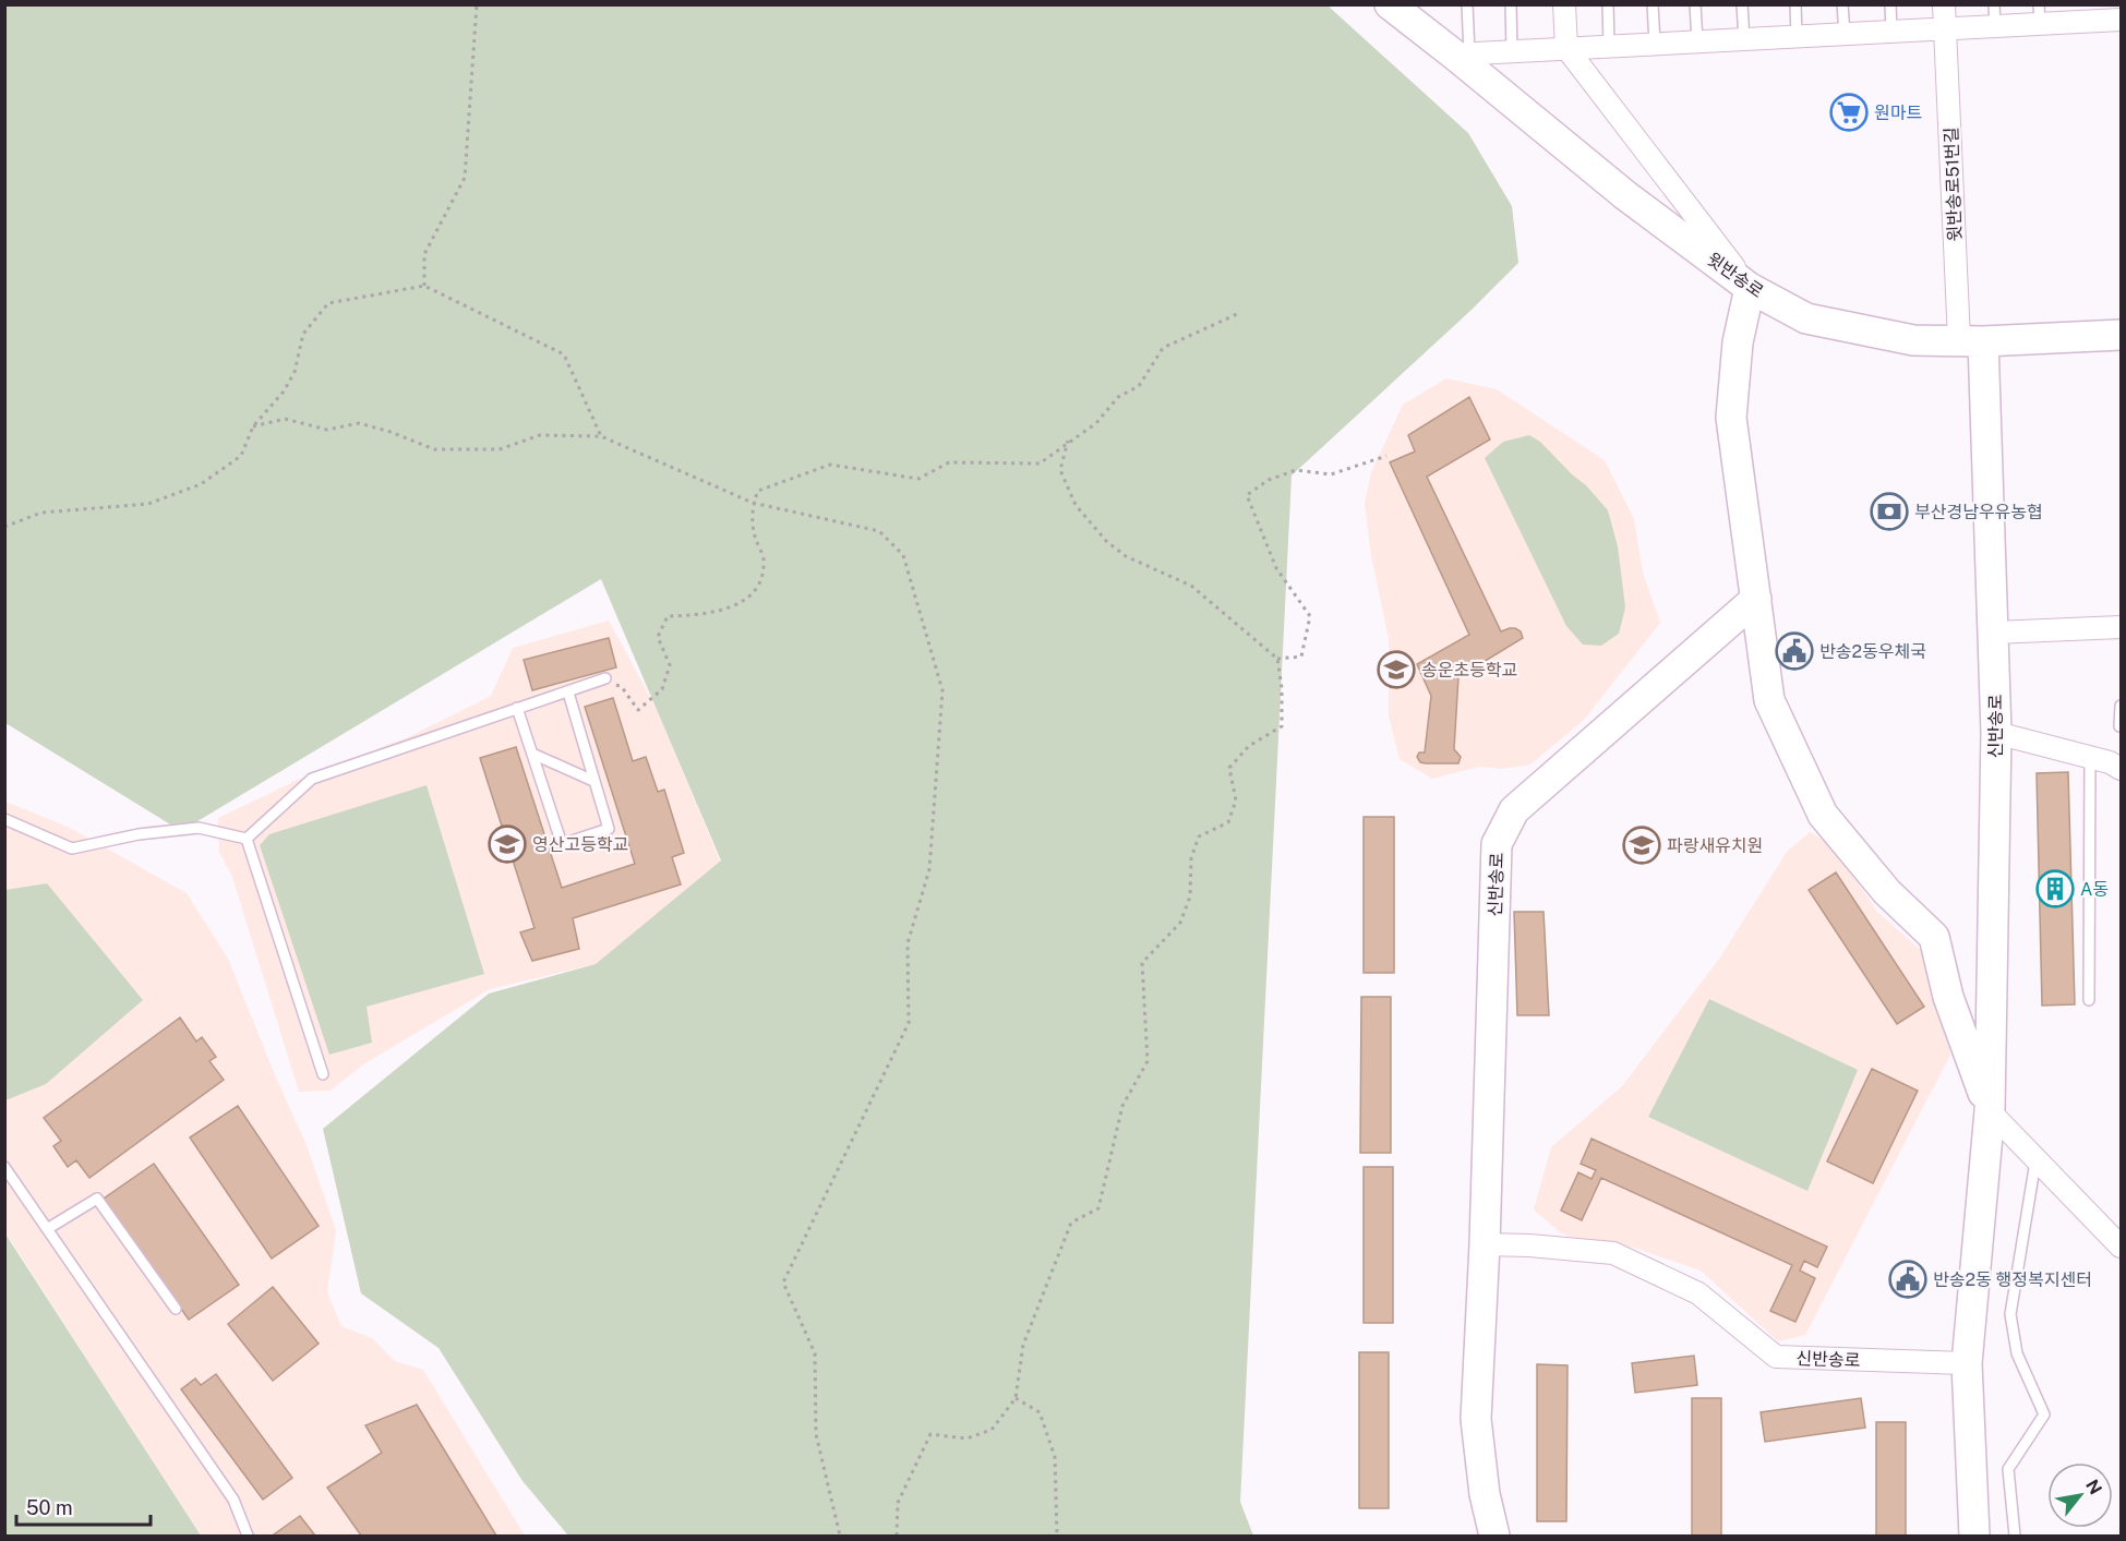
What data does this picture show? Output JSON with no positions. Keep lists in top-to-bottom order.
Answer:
{
  "streets": {
    "main road": ["윗반송로", "신반송로"],
    "street": ["윗반송로51번길"]
  },
  "crossings": [
    ["윗반송로51번길", "윗반송로"],
    ["윗반송로51번길", "신반송로"],
    ["윗반송로", "신반송로"]
  ],
  "places": {
    "supermarket": ["원마트"],
    "bank": ["부산경남우유농협"],
    "public building": ["반송2동우체국", "반송2동 행정복지센터"],
    "school or university": ["송운초등학교", "영산고등학교", "파랑새유치원"],
    "building": ["A동"]
  },
  "scale_bar": "50 m",
  "north": "top right"
}
